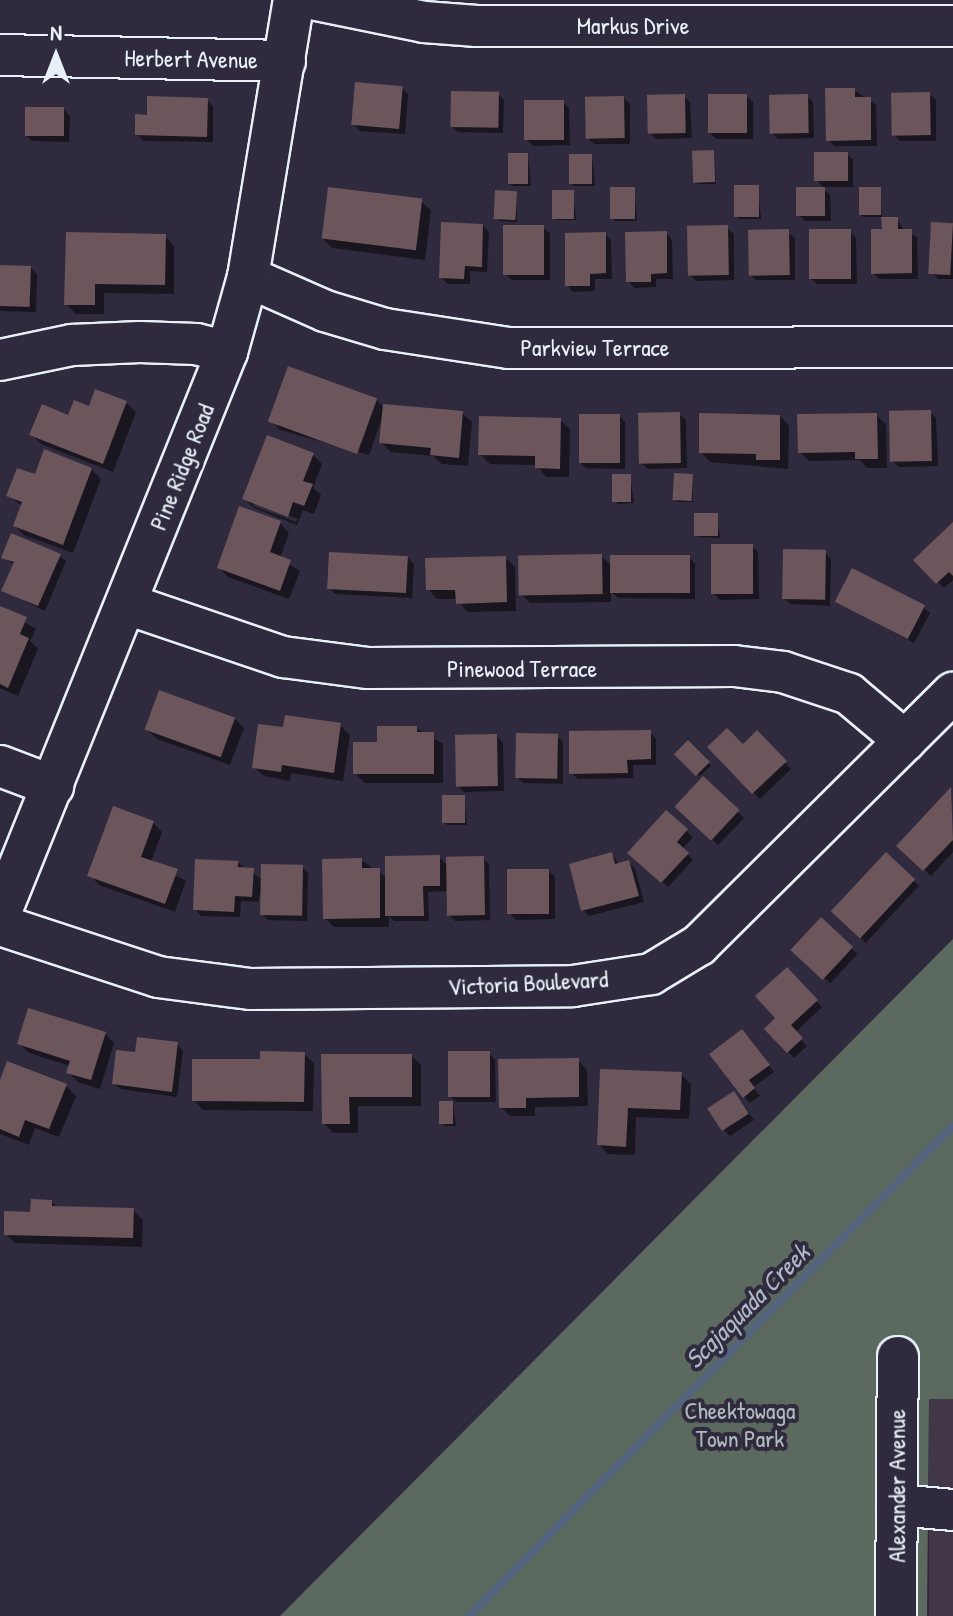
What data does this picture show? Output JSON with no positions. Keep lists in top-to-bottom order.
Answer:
{
  "streets": {
    "street": [
      "Markus Drive",
      "Herbert Avenue",
      "Parkview Terrace",
      "Pine Ridge Road",
      "Pinewood Terrace",
      "Victoria Boulevard",
      "Alexander Avenue"
    ]
  },
  "crossings": [
    ["Herbert Avenue", "Pine Ridge Road"],
    ["Parkview Terrace", "Pine Ridge Road"],
    ["Pine Ridge Road", "Pinewood Terrace"],
    ["Pinewood Terrace", "Victoria Boulevard"]
  ],
  "water": ["Scajaquada Creek"],
  "parks": ["Cheektowaga Town Park"],
  "north": "top"
}
